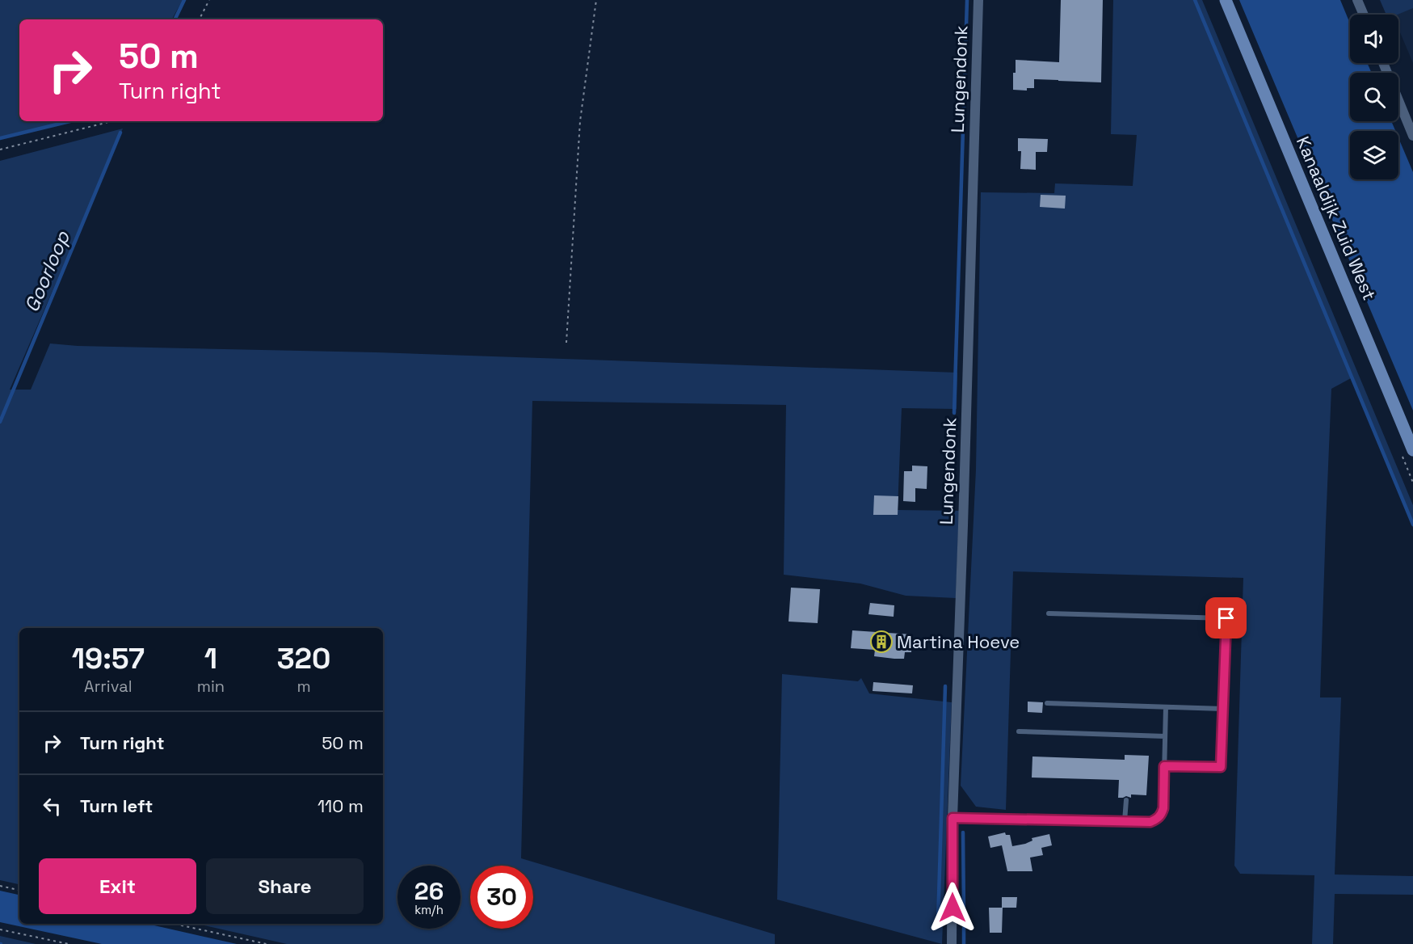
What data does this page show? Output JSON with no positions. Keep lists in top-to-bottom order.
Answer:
{
  "streets": {
    "main road": ["Kanaaldijk Zuid West"],
    "street": ["Lungendonk"]
  },
  "water": ["Goorloop"],
  "places": {
    "building": ["Martina Hoeve"]
  },
  "page": {
    "turn": ["50 m", "Turn right"],
    "eta": [
      "19:57",
      "Arrival",
      "1",
      "min",
      "320",
      "m"
    ],
    "list": [
      {
        "name": "Turn right",
        "value": "50 m"
      },
      {
        "name": "Turn left",
        "value": "110 m"
      }
    ],
    "buttons": ["Exit", "Share"],
    "speed": "26 km/h",
    "limit": "30"
  }
}
